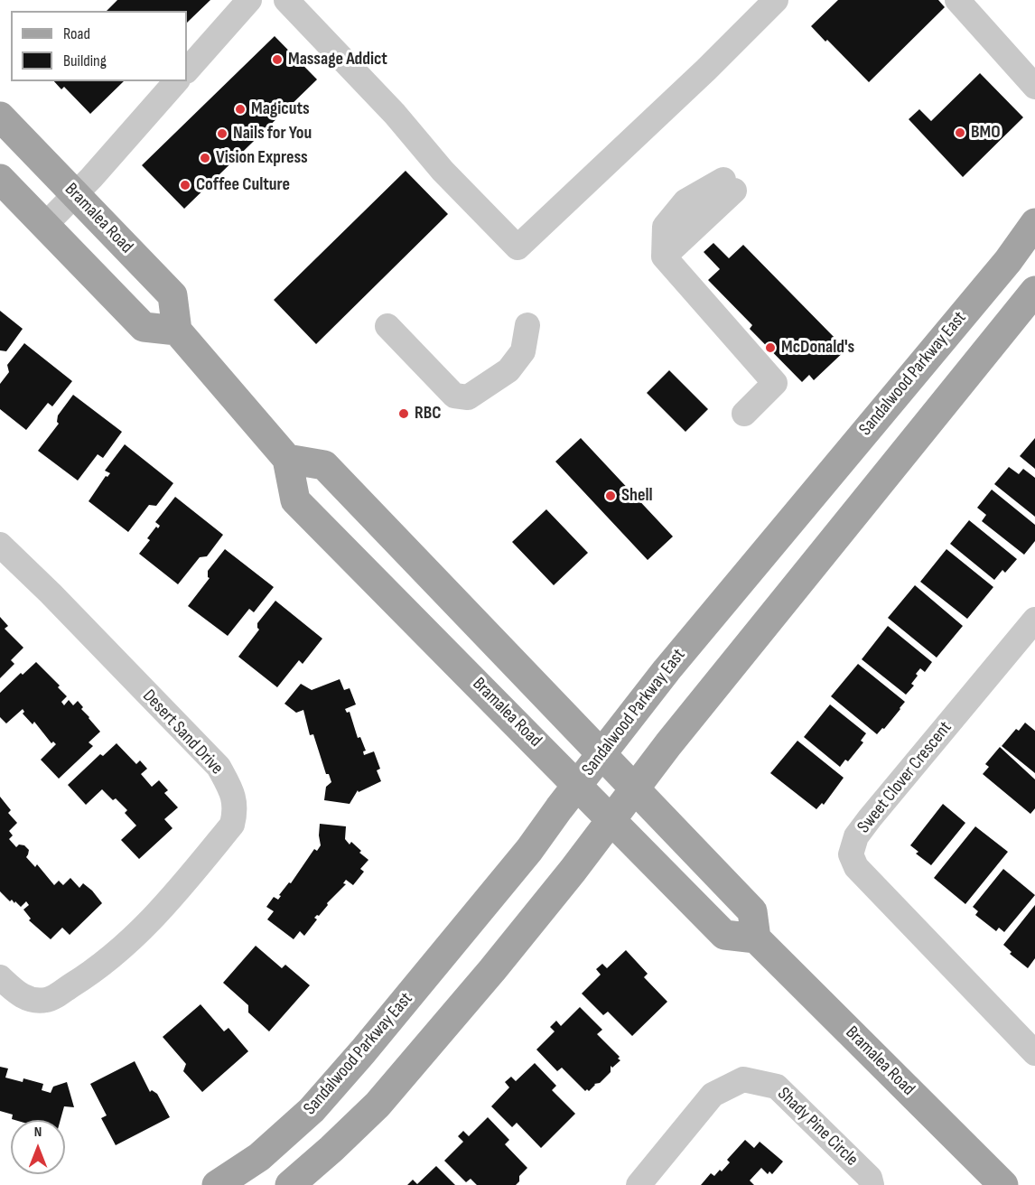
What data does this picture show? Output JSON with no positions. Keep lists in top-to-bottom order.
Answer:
{
  "streets": {
    "main road": ["Bramalea Road", "Sandalwood Parkway East"],
    "street": ["Desert Sand Drive", "Sweet Clover Crescent", "Shady Pine Circle"]
  },
  "crossings": [
    ["Bramalea Road", "Sandalwood Parkway East"]
  ],
  "places": [
    "Massage Addict",
    "Magicuts",
    "BMO",
    "Nails for You",
    "Vision Express",
    "Coffee Culture",
    "McDonald's",
    "RBC",
    "Shell"
  ],
  "legend": ["Road", "Building"],
  "north": "top"
}
